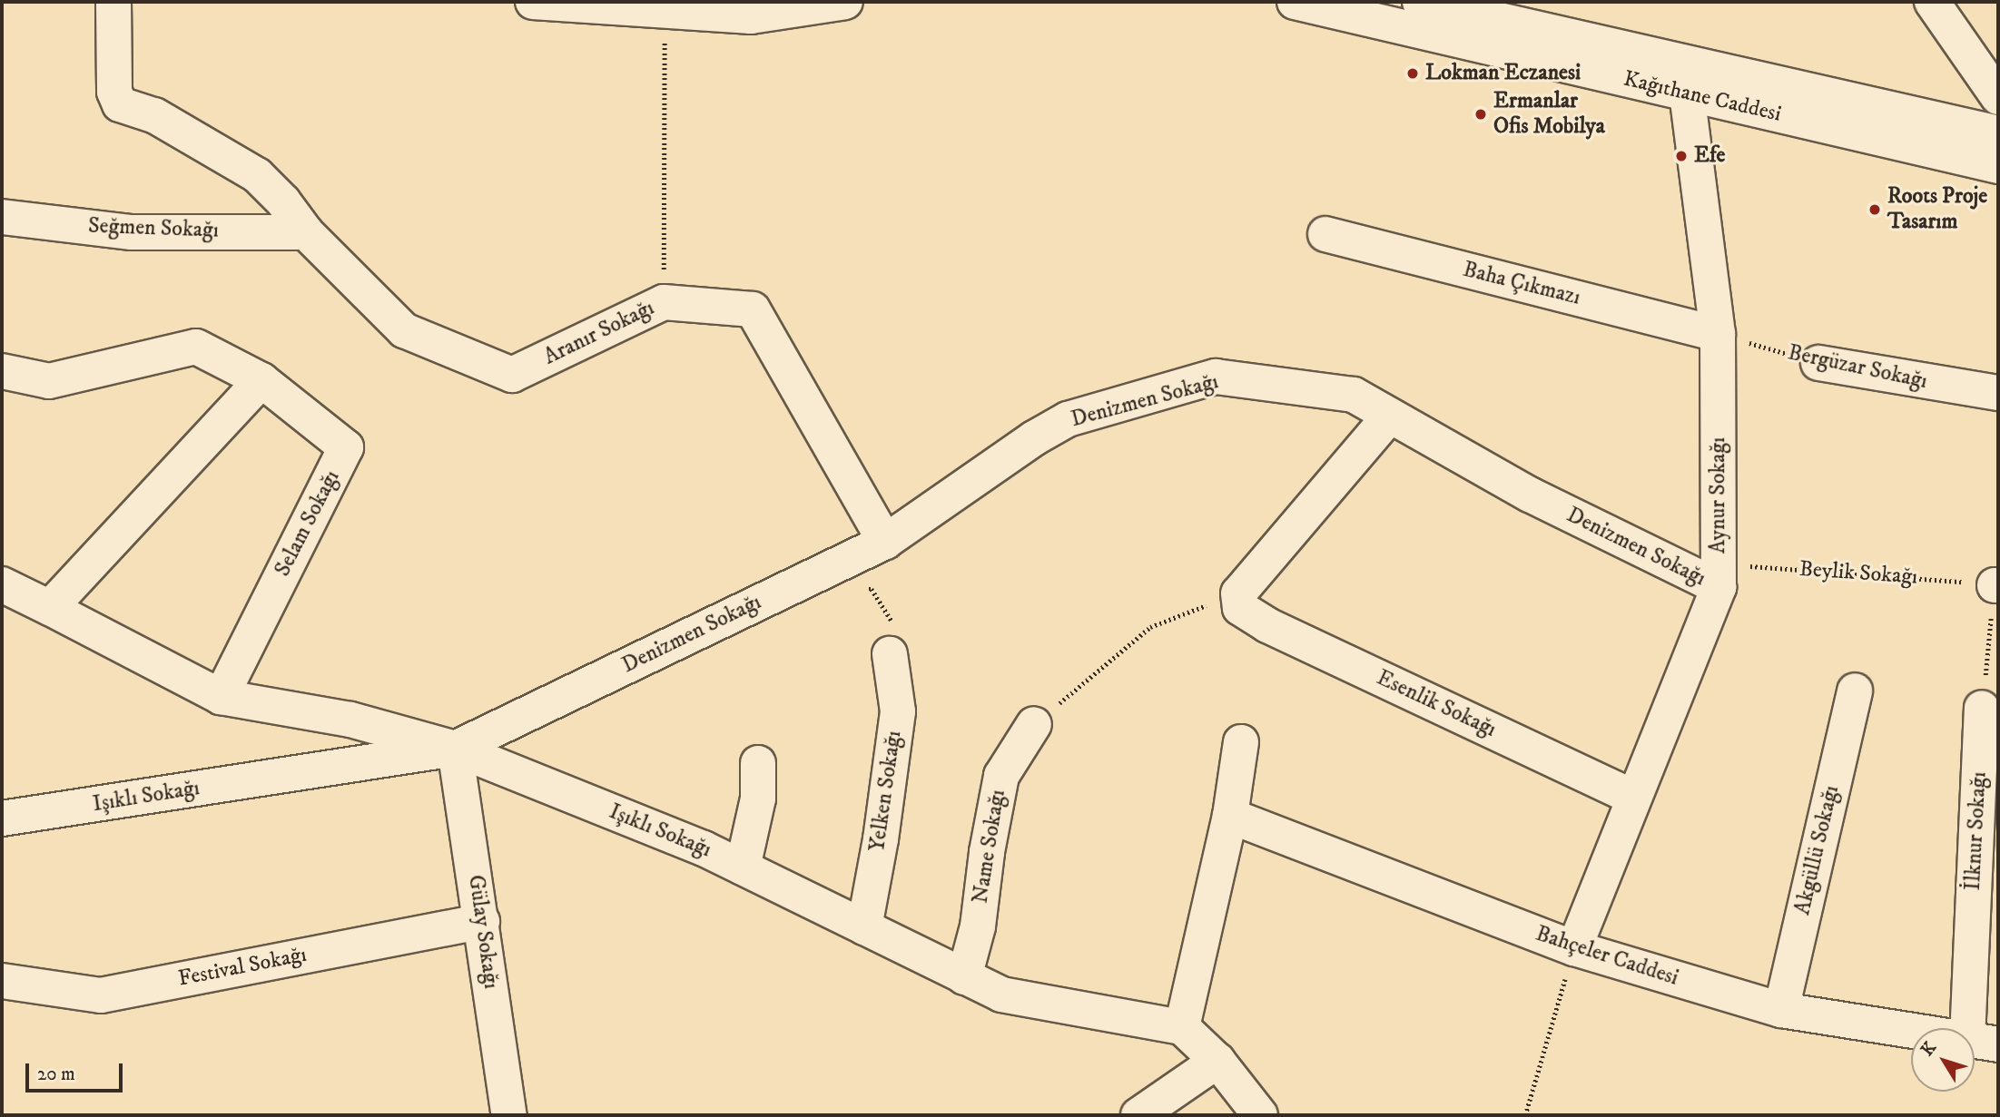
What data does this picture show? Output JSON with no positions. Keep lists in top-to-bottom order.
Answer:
{
  "streets": {
    "street": [
      "Kağıthane Caddesi",
      "Seğmen Sokağı",
      "Baha Çıkmazı",
      "Aranır Sokağı",
      "Bergüzar Sokağı",
      "Denizmen Sokağı",
      "Aynur Sokağı",
      "Selam Sokağı",
      "Esenlik Sokağı",
      "Yelken Sokağı",
      "Işıklı Sokağı",
      "İlknur Sokağı",
      "Name Sokağı",
      "Akgüllü Sokağı",
      "Gülay Sokağı",
      "Bahçeler Caddesi",
      "Festival Sokağı"
    ],
    "path": ["Beylik Sokağı"]
  },
  "crossings": [
    ["Kağıthane Caddesi", "Aynur Sokağı"],
    ["Seğmen Sokağı", "Aranır Sokağı"],
    ["Baha Çıkmazı", "Bergüzar Sokağı"],
    ["Baha Çıkmazı", "Aynur Sokağı"],
    ["Aranır Sokağı", "Denizmen Sokağı"],
    ["Bergüzar Sokağı", "Aynur Sokağı"],
    ["Denizmen Sokağı", "Aynur Sokağı"],
    ["Denizmen Sokağı", "Beylik Sokağı"],
    ["Denizmen Sokağı", "Işıklı Sokağı"],
    ["Denizmen Sokağı", "Gülay Sokağı"],
    ["Aynur Sokağı", "Beylik Sokağı"],
    ["Aynur Sokağı", "Esenlik Sokağı"],
    ["Aynur Sokağı", "Bahçeler Caddesi"],
    ["Yelken Sokağı", "Işıklı Sokağı"],
    ["Işıklı Sokağı", "Name Sokağı"],
    ["Işıklı Sokağı", "Gülay Sokağı"],
    ["İlknur Sokağı", "Bahçeler Caddesi"],
    ["Akgüllü Sokağı", "Bahçeler Caddesi"],
    ["Gülay Sokağı", "Festival Sokağı"]
  ],
  "places": [
    "Lokman Eczanesi",
    "Ermanlar Ofis Mobilya",
    "Efe",
    "Roots Proje Tasarım"
  ],
  "scale_bar": "20 m",
  "north": "top left"
}
